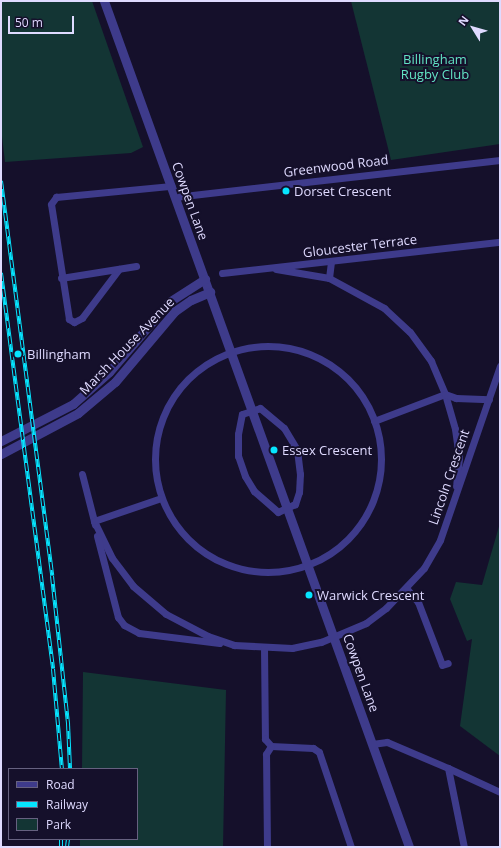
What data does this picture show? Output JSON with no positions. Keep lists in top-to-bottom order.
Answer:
{
  "streets": {
    "street": [
      "Greenwood Road",
      "Cowpen Lane",
      "Gloucester Terrace",
      "Marsh House Avenue",
      "Lincoln Crescent"
    ]
  },
  "crossings": [
    ["Greenwood Road", "Cowpen Lane"],
    ["Cowpen Lane", "Marsh House Avenue"],
    ["Cowpen Lane", "Lincoln Crescent"]
  ],
  "parks": ["Billingham Rugby Club"],
  "places": [
    "Dorset Crescent",
    "Billingham",
    "Essex Crescent",
    "Warwick Crescent"
  ],
  "legend": ["Road", "Railway", "Park"],
  "scale_bar": "50 m",
  "north": "top left"
}
